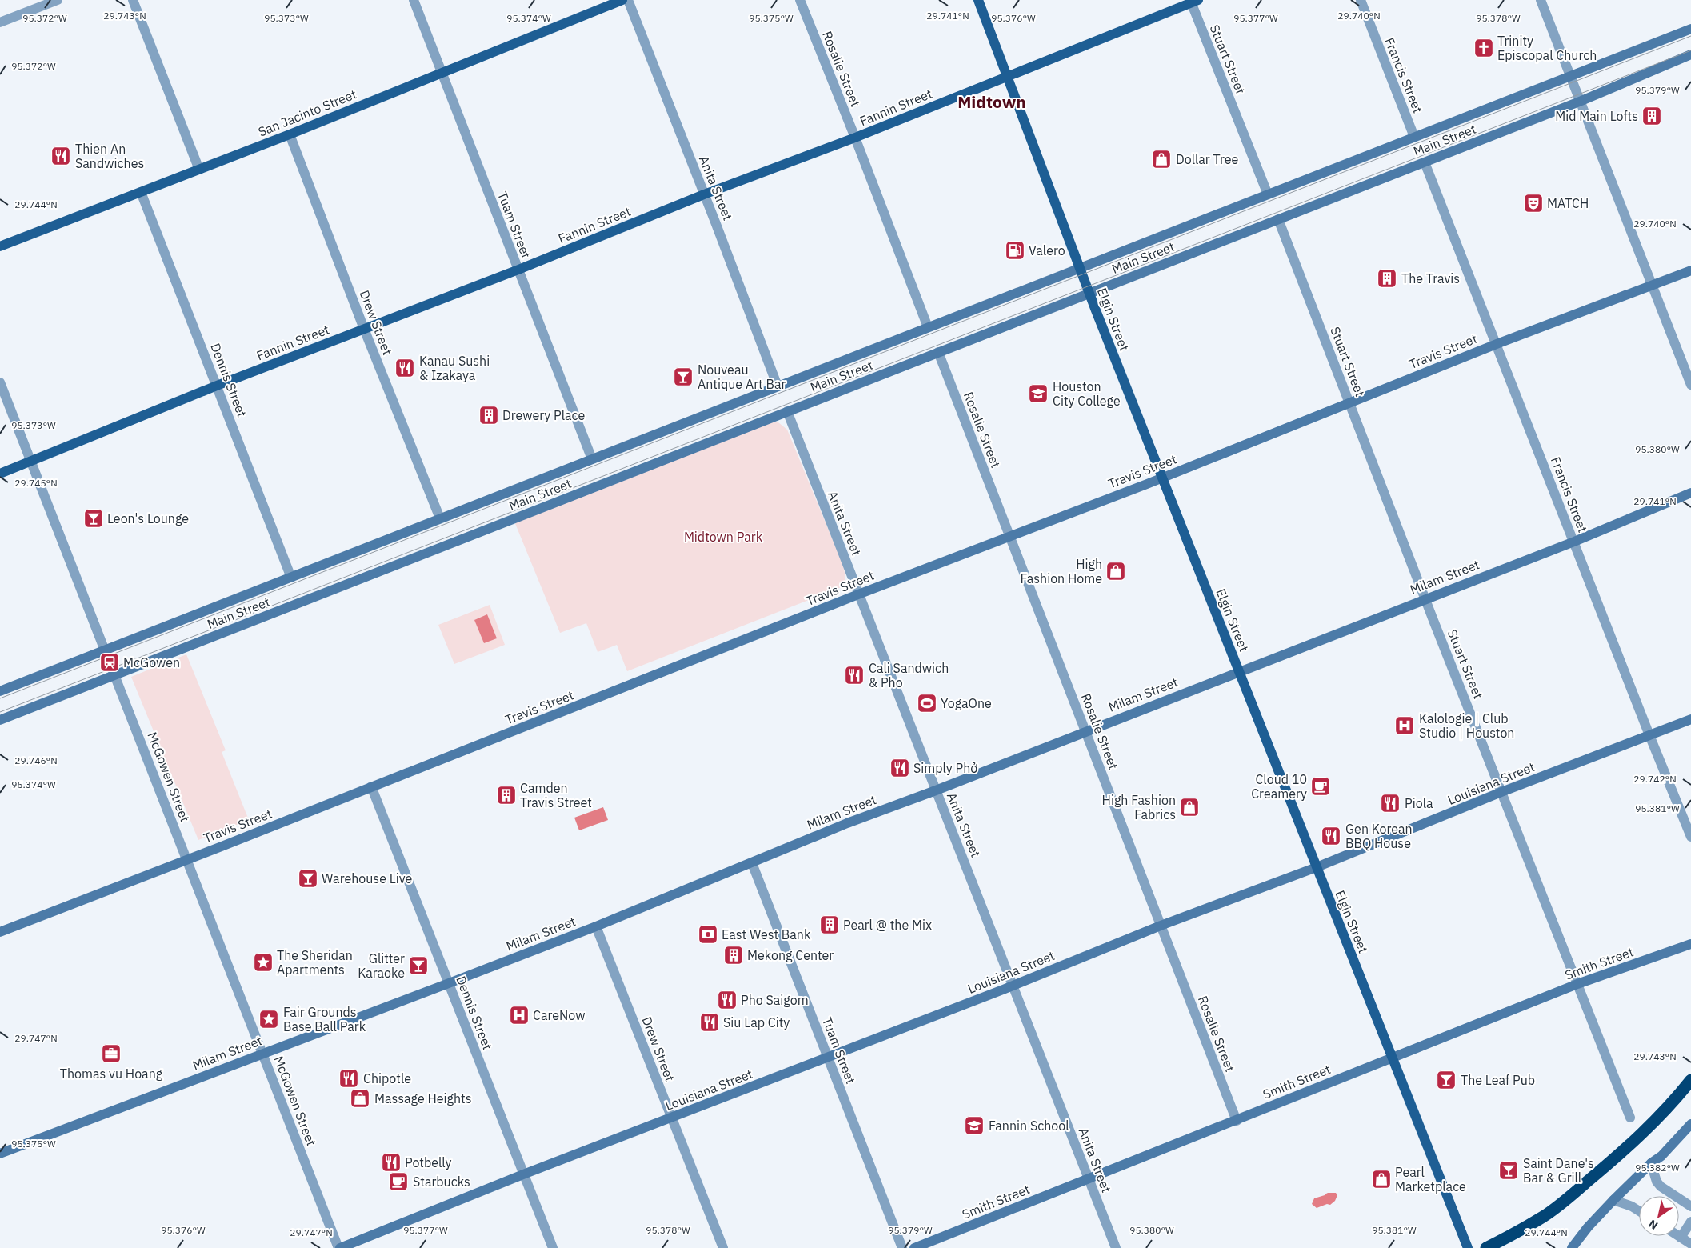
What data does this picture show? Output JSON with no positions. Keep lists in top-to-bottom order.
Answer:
{
  "streets": {
    "main road": [
      "Fannin Street",
      "San Jacinto Street",
      "Main Street",
      "Elgin Street",
      "Travis Street",
      "Milam Street",
      "Louisiana Street",
      "Smith Street"
    ],
    "street": [
      "Stuart Street",
      "Rosalie Street",
      "Francis Street",
      "Anita Street",
      "Tuam Street",
      "Drew Street",
      "Dennis Street",
      "McGowen Street"
    ]
  },
  "crossings": [
    ["Stuart Street", "Fannin Street"],
    ["Stuart Street", "Main Street"],
    ["Stuart Street", "Travis Street"],
    ["Stuart Street", "Milam Street"],
    ["Stuart Street", "Louisiana Street"],
    ["Stuart Street", "Smith Street"],
    ["Rosalie Street", "Fannin Street"],
    ["Rosalie Street", "Main Street"],
    ["Rosalie Street", "Travis Street"],
    ["Rosalie Street", "Milam Street"],
    ["Rosalie Street", "Louisiana Street"],
    ["Rosalie Street", "Smith Street"],
    ["Francis Street", "Main Street"],
    ["Francis Street", "Travis Street"],
    ["Francis Street", "Milam Street"],
    ["Francis Street", "Louisiana Street"],
    ["Fannin Street", "Anita Street"],
    ["Fannin Street", "Tuam Street"],
    ["Fannin Street", "Elgin Street"],
    ["Fannin Street", "Drew Street"],
    ["Fannin Street", "Dennis Street"],
    ["Fannin Street", "McGowen Street"],
    ["San Jacinto Street", "Tuam Street"],
    ["San Jacinto Street", "Drew Street"],
    ["San Jacinto Street", "Dennis Street"],
    ["Main Street", "Anita Street"],
    ["Main Street", "Tuam Street"],
    ["Main Street", "Elgin Street"],
    ["Main Street", "Drew Street"],
    ["Main Street", "Dennis Street"],
    ["Main Street", "McGowen Street"],
    ["Anita Street", "Travis Street"],
    ["Anita Street", "Milam Street"],
    ["Anita Street", "Louisiana Street"],
    ["Anita Street", "Smith Street"],
    ["Tuam Street", "Milam Street"],
    ["Tuam Street", "Louisiana Street"],
    ["Elgin Street", "Travis Street"],
    ["Elgin Street", "Milam Street"],
    ["Elgin Street", "Louisiana Street"],
    ["Elgin Street", "Smith Street"],
    ["Drew Street", "Milam Street"],
    ["Drew Street", "Louisiana Street"],
    ["Travis Street", "Dennis Street"],
    ["Travis Street", "McGowen Street"],
    ["Dennis Street", "Milam Street"],
    ["Dennis Street", "Louisiana Street"],
    ["Milam Street", "McGowen Street"],
    ["McGowen Street", "Louisiana Street"]
  ],
  "districts": ["Midtown"],
  "parks": ["Midtown Park"],
  "places": {
    "church": ["Trinity Episcopal Church"],
    "building": [
      "Mid Main Lofts",
      "The Travis",
      "Drewery Place",
      "Camden Travis Street",
      "Pearl @ the Mix",
      "Mekong Center"
    ],
    "restaurant": [
      "Thien An Sandwiches",
      "Kanau Sushi & Izakaya",
      "Cali Sandwich & Pho",
      "Simply Phở",
      "Piola",
      "Gen Korean BBQ House",
      "Pho Saigom",
      "Siu Lap City",
      "Chipotle",
      "Potbelly"
    ],
    "shop": [
      "Dollar Tree",
      "High Fashion Home",
      "High Fashion Fabrics",
      "Massage Heights",
      "Pearl Marketplace"
    ],
    "theatre": ["MATCH"],
    "fuel station": ["Valero"],
    "bar": [
      "Nouveau Antique Art Bar",
      "Leon's Lounge",
      "Warehouse Live",
      "Glitter Karaoke",
      "The Leaf Pub",
      "Saint Dane's Bar & Grill"
    ],
    "school or university": ["Houston City College", "Fannin School"],
    "station": ["McGowen"],
    "sports": ["YogaOne"],
    "hospital": ["Kalologie | Club Studio | Houston", "CareNow"],
    "cafe": ["Cloud 10 Creamery", "Starbucks"],
    "bank": ["East West Bank"],
    "place": ["The Sheridan Apartments", "Fair Grounds Base Ball Park"],
    "office": ["Thomas vu Hoang"]
  },
  "north": "bottom left",
  "coordinates": [
    "29.743°N",
    "29.741°N",
    "29.740°N",
    "95.372°W",
    "95.373°W",
    "95.374°W",
    "95.375°W",
    "95.376°W",
    "95.377°W",
    "95.378°W",
    "95.379°W",
    "29.744°N",
    "95.380°W",
    "29.745°N",
    "29.746°N",
    "29.742°N",
    "95.381°W",
    "29.747°N",
    "95.382°W"
  ]
}
